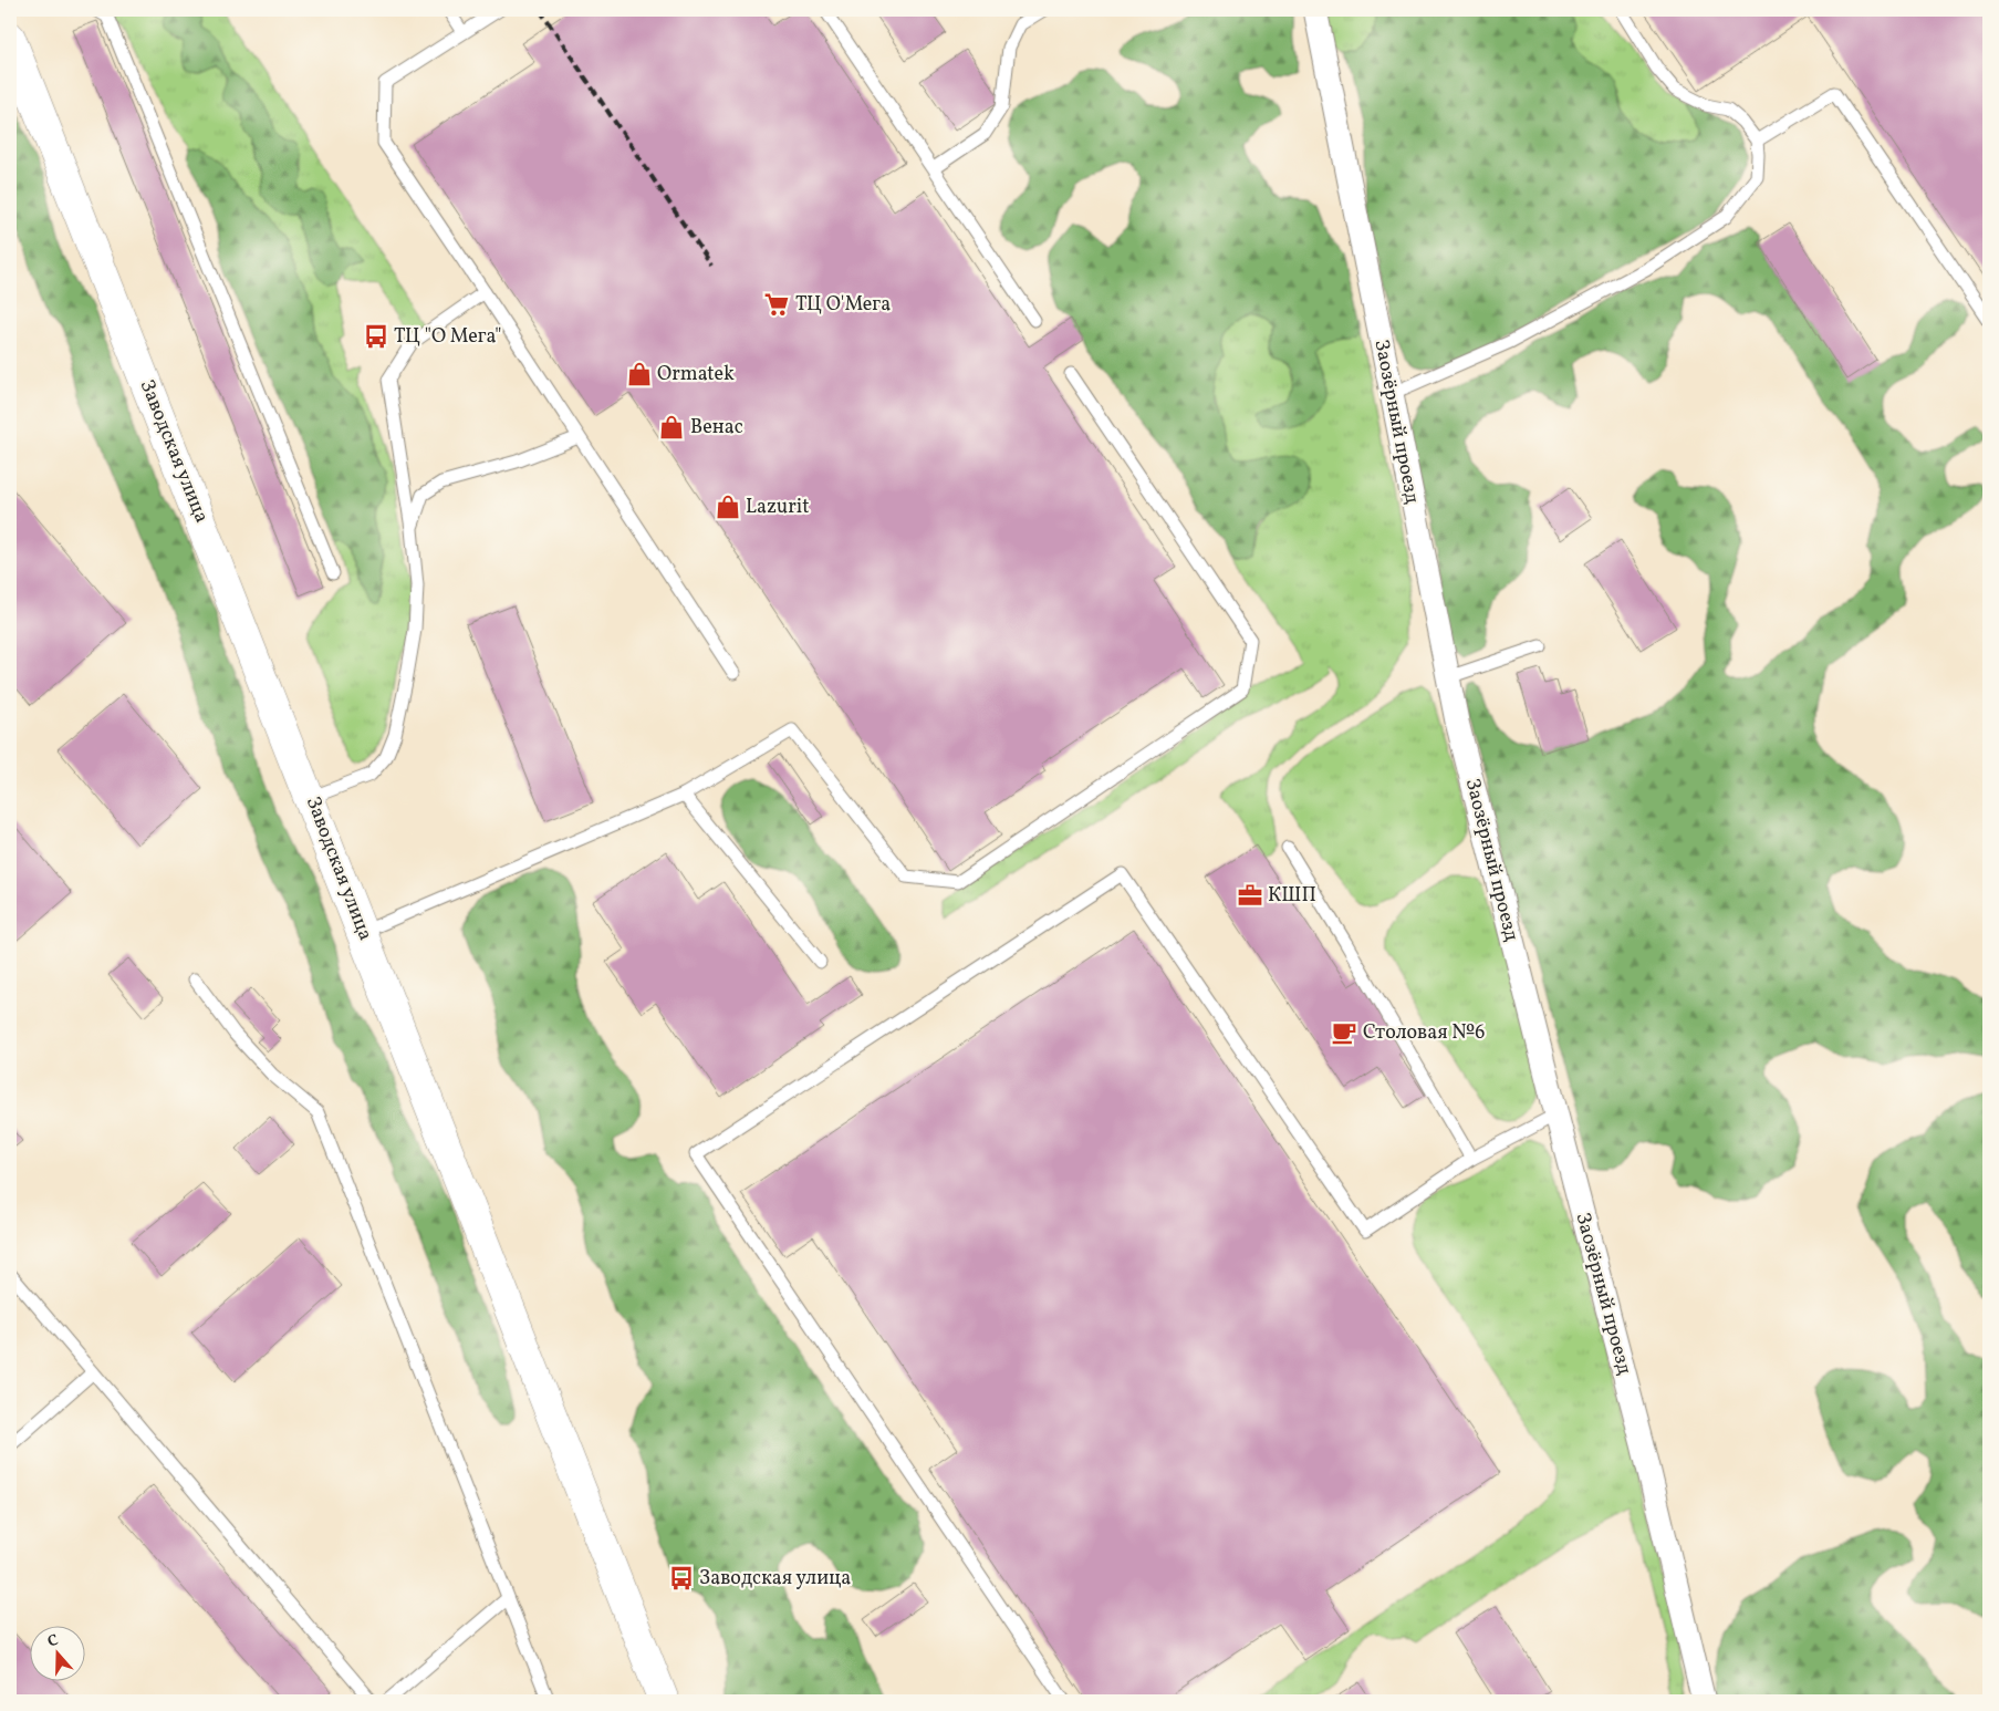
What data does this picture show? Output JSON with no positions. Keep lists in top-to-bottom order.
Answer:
{
  "streets": {
    "street": ["Заозёрный проезд", "Заводская улица"]
  },
  "places": {
    "supermarket": ["ТЦ О'Мега"],
    "bus stop": ["ТЦ \"О Мега\"", "Заводская улица"],
    "shop": ["Ormatek", "Венас", "Lazurit"],
    "office": ["КШП"],
    "cafe": ["Столовая №6"]
  },
  "north": "top"
}
